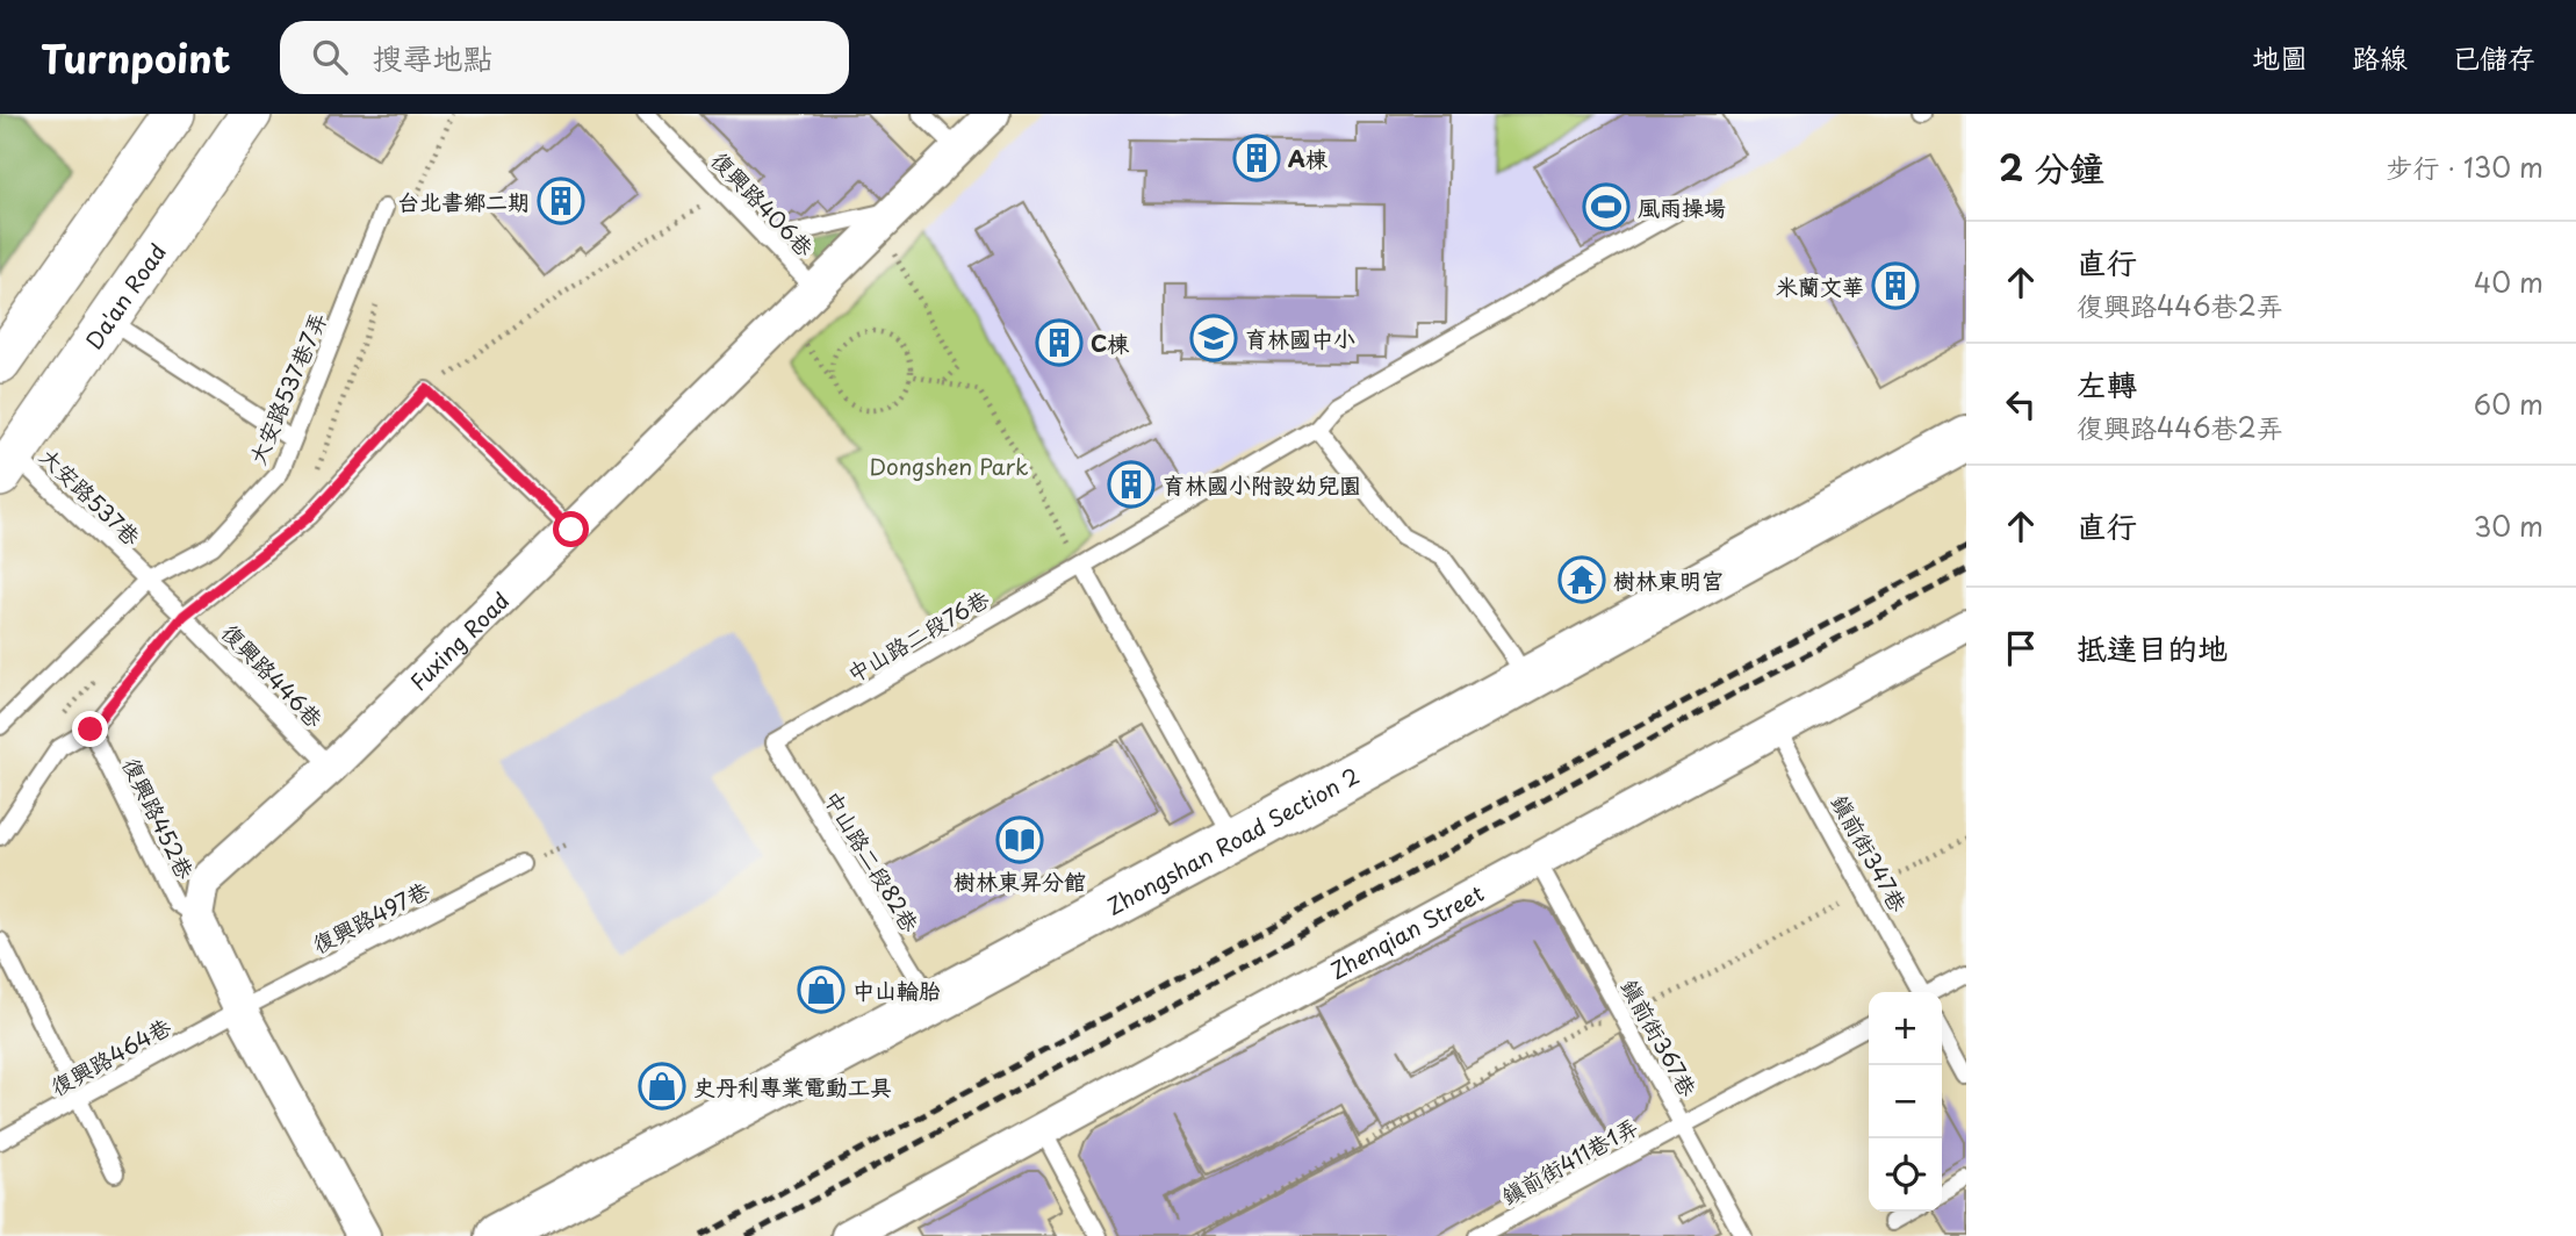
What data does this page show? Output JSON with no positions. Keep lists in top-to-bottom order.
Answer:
{
  "streets": {
    "main road": ["Zhongshan Road Section 2"],
    "street": ["Da'an Road", "Fuxing Road", "Zhenqian Street"],
    "lane": [
      "復興路406巷",
      "大安路537巷7弄",
      "大安路537巷",
      "中山路二段76巷",
      "復興路446巷",
      "復興路452巷",
      "鎮前街347巷",
      "中山路二段82巷",
      "復興路497巷",
      "鎮前街367巷",
      "復興路464巷",
      "鎮前街411巷1弄"
    ]
  },
  "crossings": [
    ["復興路406巷", "Fuxing Road"],
    ["Da'an Road", "大安路537巷"],
    ["大安路537巷7弄", "大安路537巷"],
    ["大安路537巷", "復興路446巷"],
    ["中山路二段76巷", "中山路二段82巷"],
    ["Fuxing Road", "復興路446巷"],
    ["Fuxing Road", "復興路452巷"],
    ["Zhongshan Road Section 2", "中山路二段82巷"],
    ["鎮前街347巷", "Zhenqian Street"],
    ["復興路497巷", "復興路464巷"],
    ["Zhenqian Street", "鎮前街367巷"],
    ["鎮前街367巷", "鎮前街411巷1弄"]
  ],
  "parks": ["Dongshen Park"],
  "places": {
    "building": [
      "A棟",
      "台北書鄉二期",
      "米蘭文華",
      "C棟",
      "育林國小附設幼兒園"
    ],
    "sports": ["風雨操場"],
    "school or university": ["育林國中小"],
    "temple": ["樹林東明宮"],
    "library": ["樹林東昇分館"],
    "shop": ["中山輪胎", "史丹利專業電動工具"]
  },
  "page": {
    "header": "Turnpoint",
    "search": "搜尋地點",
    "nav": ["地圖", "路線", "已儲存"],
    "heading": ["2 分鐘", "步行 · 130 m"],
    "list": [
      ["直行", "復興路446巷2弄", "40 m"],
      ["左轉", "復興路446巷2弄", "60 m"],
      ["直行", "30 m"],
      "抵達目的地"
    ],
    "map_buttons": ["+", "−"]
  }
}
